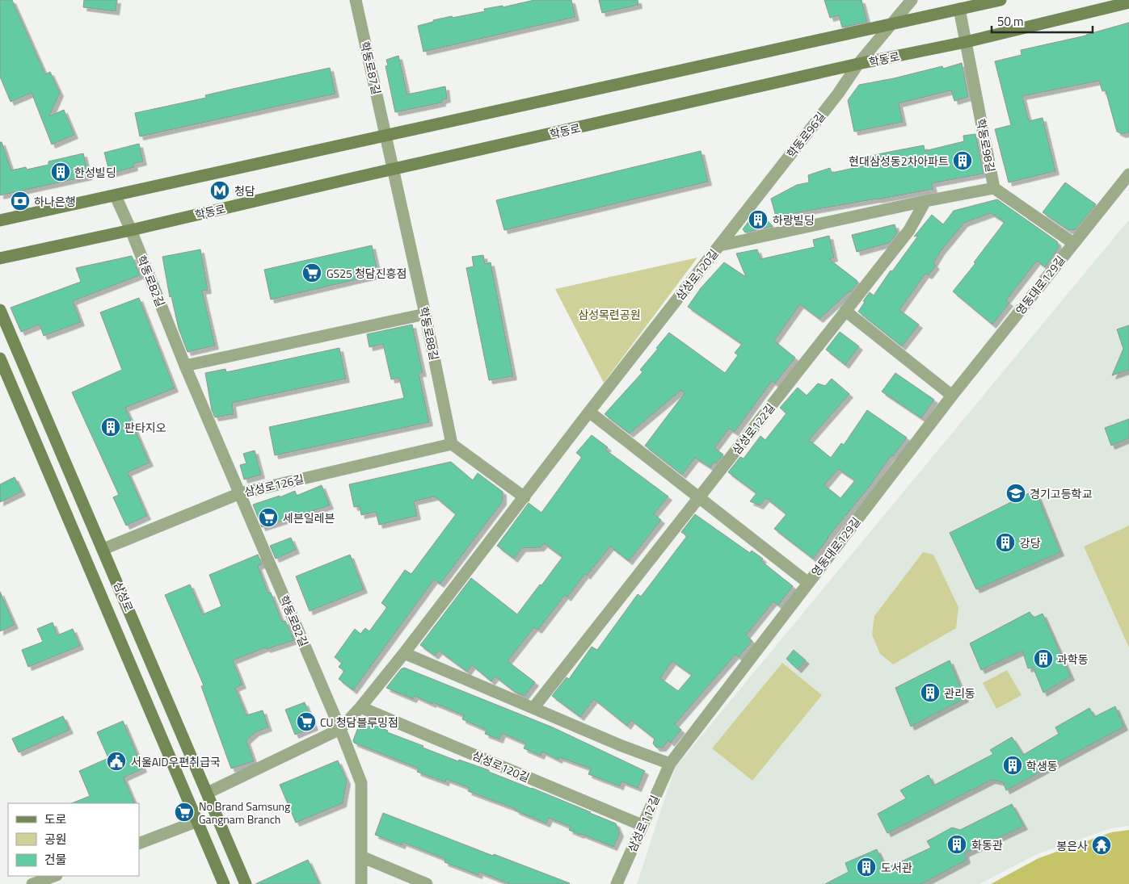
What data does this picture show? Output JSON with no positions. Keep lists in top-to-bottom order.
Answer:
{
  "streets": {
    "main road": ["학동로", "삼성로"],
    "street": [
      "학동로87길",
      "학동로96길",
      "학동로98길",
      "삼성로120길",
      "학동로82길",
      "영동대로129길",
      "학동로88길",
      "삼성로122길",
      "삼성로126길",
      "삼성로112길"
    ]
  },
  "crossings": [
    ["학동로", "학동로96길"],
    ["학동로", "학동로98길"],
    ["학동로", "학동로82길"],
    ["학동로", "학동로88길"],
    ["학동로87길", "학동로88길"],
    ["학동로96길", "삼성로120길"],
    ["학동로98길", "영동대로129길"],
    ["삼성로120길", "학동로82길"],
    ["삼성로120길", "삼성로122길"],
    ["삼성로120길", "삼성로"],
    ["삼성로120길", "삼성로112길"],
    ["학동로82길", "삼성로126길"],
    ["영동대로129길", "삼성로122길"],
    ["영동대로129길", "삼성로112길"],
    ["학동로88길", "삼성로126길"],
    ["삼성로126길", "삼성로"]
  ],
  "parks": ["삼성목련공원"],
  "places": {
    "building": [
      "현대삼성동2차아파트",
      "한성빌딩",
      "하랑빌딩",
      "판타지오",
      "강당",
      "과학동",
      "관리동",
      "학생동",
      "화동관",
      "도서관"
    ],
    "metro station": ["청담"],
    "bank": ["하나은행"],
    "supermarket": [
      "GS25 청담진흥점",
      "세븐일레븐",
      "CU 청담블루밍점",
      "No Brand Samsung Gangnam Branch"
    ],
    "school or university": ["경기고등학교"],
    "public building": ["서울AID우편취급국"],
    "temple": ["봉은사"]
  },
  "legend": ["도로", "공원", "건물"],
  "scale_bar": "50 m"
}
